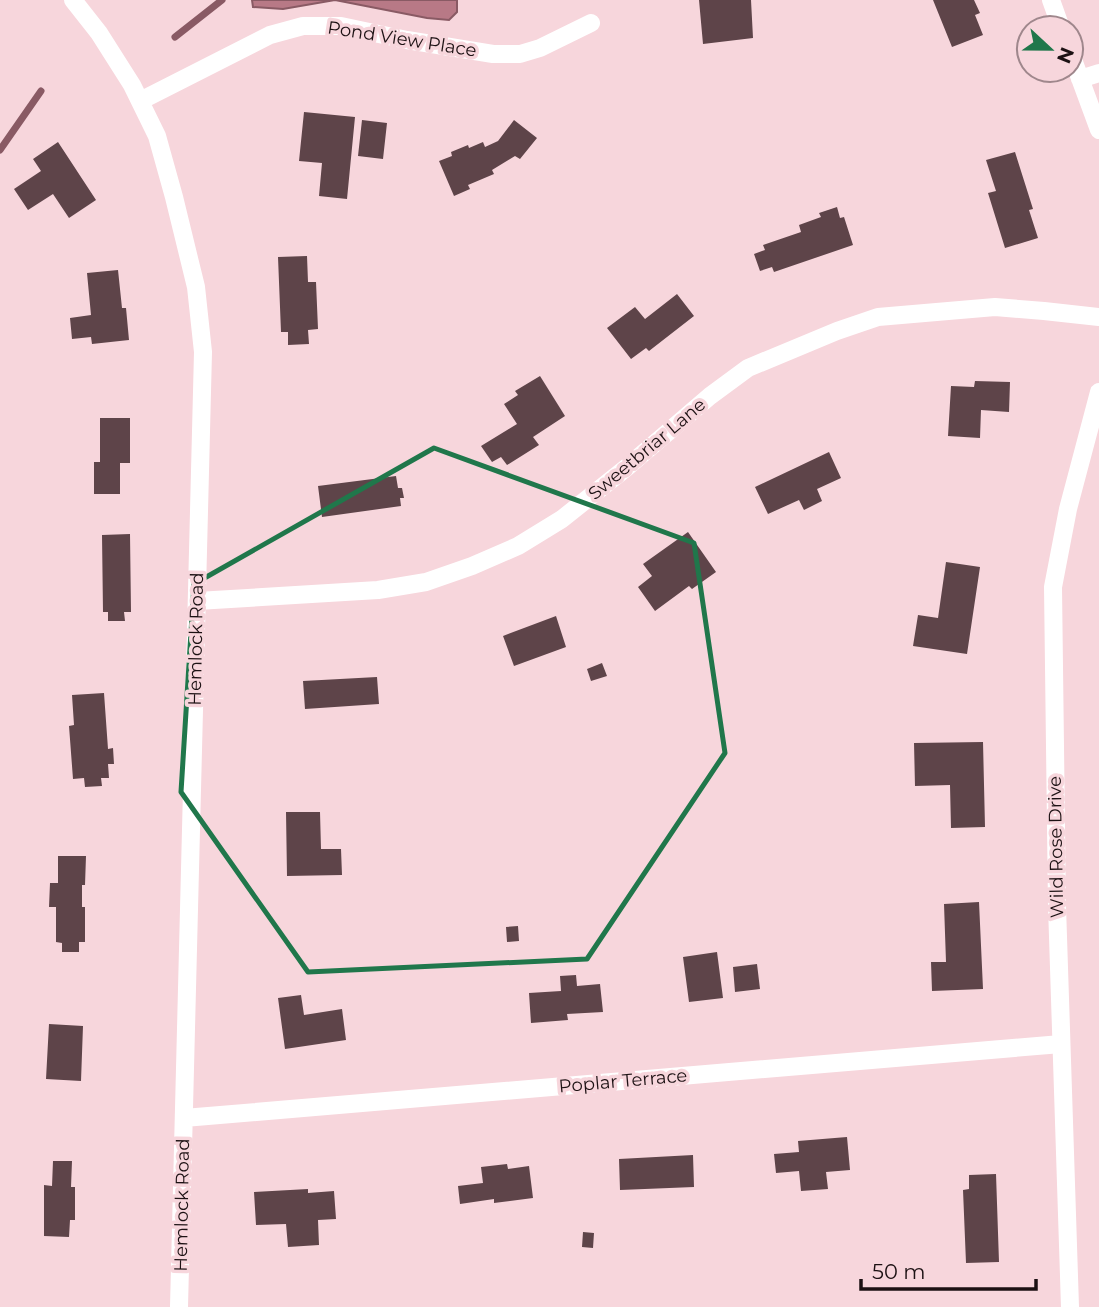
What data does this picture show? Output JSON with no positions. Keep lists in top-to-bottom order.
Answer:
{
  "streets": {
    "street": [
      "Pond View Place",
      "Sweetbriar Lane",
      "Hemlock Road",
      "Wild Rose Drive",
      "Poplar Terrace"
    ]
  },
  "crossings": [
    ["Pond View Place", "Hemlock Road"],
    ["Sweetbriar Lane", "Hemlock Road"],
    ["Hemlock Road", "Poplar Terrace"],
    ["Wild Rose Drive", "Poplar Terrace"]
  ],
  "scale_bar": "50 m",
  "north": "right"
}
